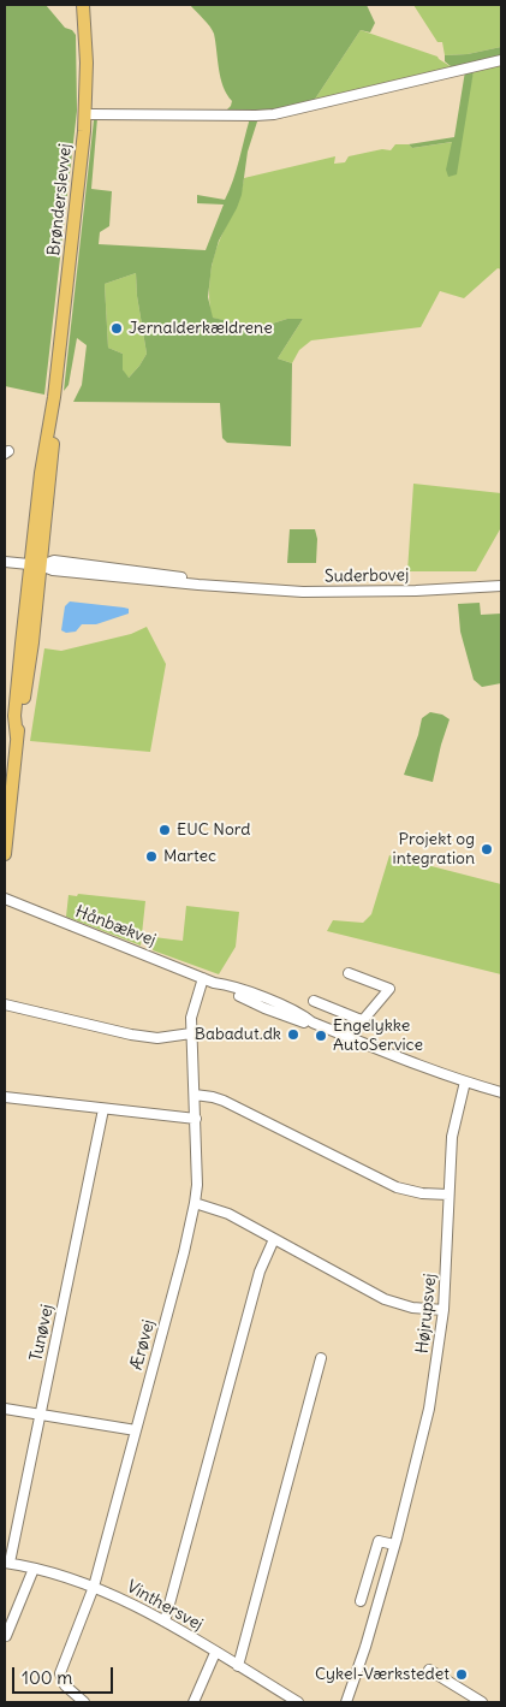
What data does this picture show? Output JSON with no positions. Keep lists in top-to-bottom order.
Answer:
{
  "streets": {
    "main road": ["Brønderslevvej"],
    "street": [
      "Suderbovej",
      "Hånbækvej",
      "Højrupsvej",
      "Tunøvej",
      "Ærøvej",
      "Vinthersvej"
    ]
  },
  "crossings": [
    ["Brønderslevvej", "Suderbovej"],
    ["Hånbækvej", "Højrupsvej"],
    ["Hånbækvej", "Ærøvej"],
    ["Tunøvej", "Vinthersvej"],
    ["Ærøvej", "Vinthersvej"]
  ],
  "places": [
    "Jernalderkældrene",
    "EUC Nord",
    "Projekt og integration",
    "Martec",
    "Babadut.dk",
    "Engelykke AutoService",
    "Cykel-Værkstedet"
  ],
  "scale_bar": "100 m"
}
